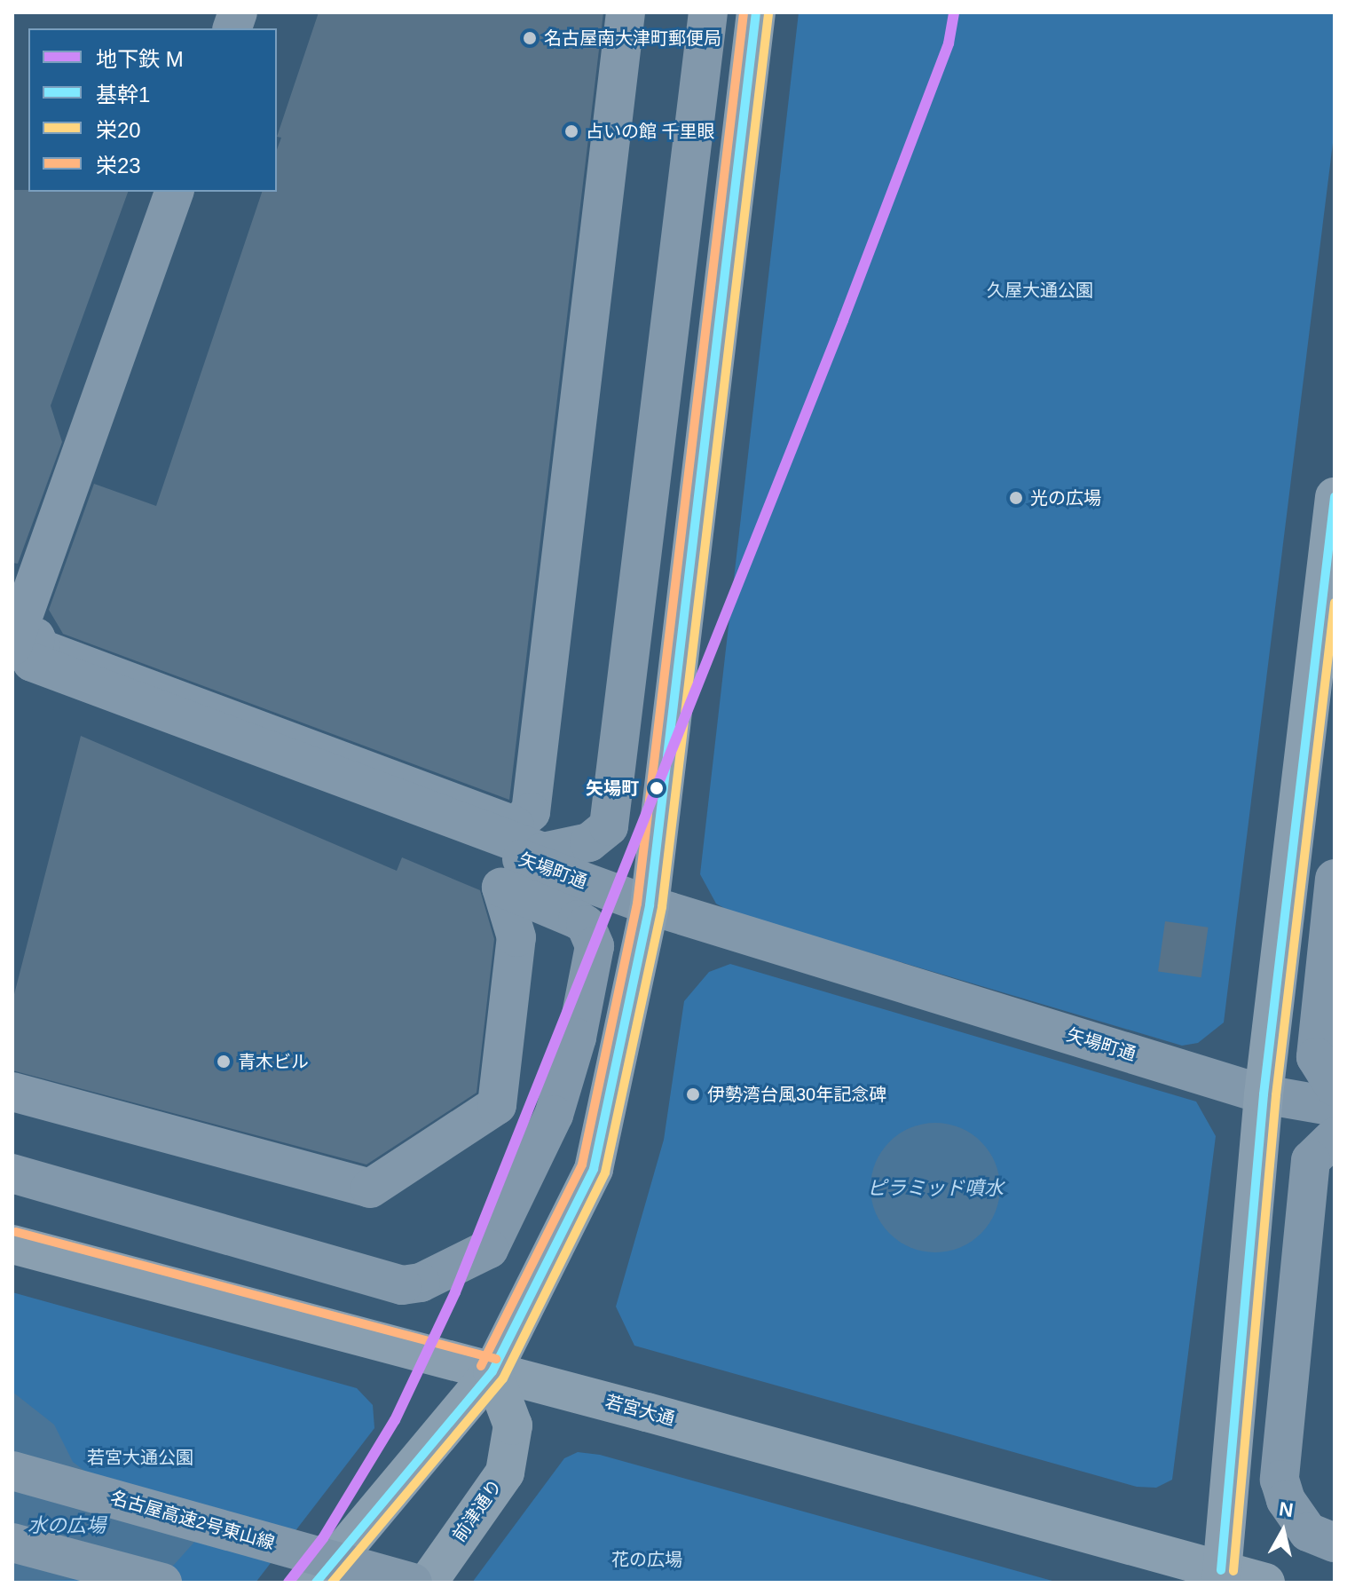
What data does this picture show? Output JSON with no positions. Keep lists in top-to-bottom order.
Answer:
{
  "streets": {
    "main road": ["矢場町通", "名古屋高速2号東山線"],
    "street": ["若宮大通", "前津通り"]
  },
  "crossings": [
    ["若宮大通", "前津通り"]
  ],
  "water": ["ピラミッド噴水", "水の広場"],
  "parks": ["久屋大通公園", "若宮大通公園", "花の広場"],
  "places": [
    "名古屋南大津町郵便局",
    "占いの館 千里眼",
    "光の広場",
    "矢場町",
    "青木ビル",
    "伊勢湾台風30年記念碑"
  ],
  "lines": [
    "metro line M",
    "transit line 基幹1",
    "transit line 栄23",
    "transit line 栄20"
  ],
  "legend": [
    "地下鉄 M",
    "基幹1",
    "栄20",
    "栄23"
  ],
  "north": "top"
}
